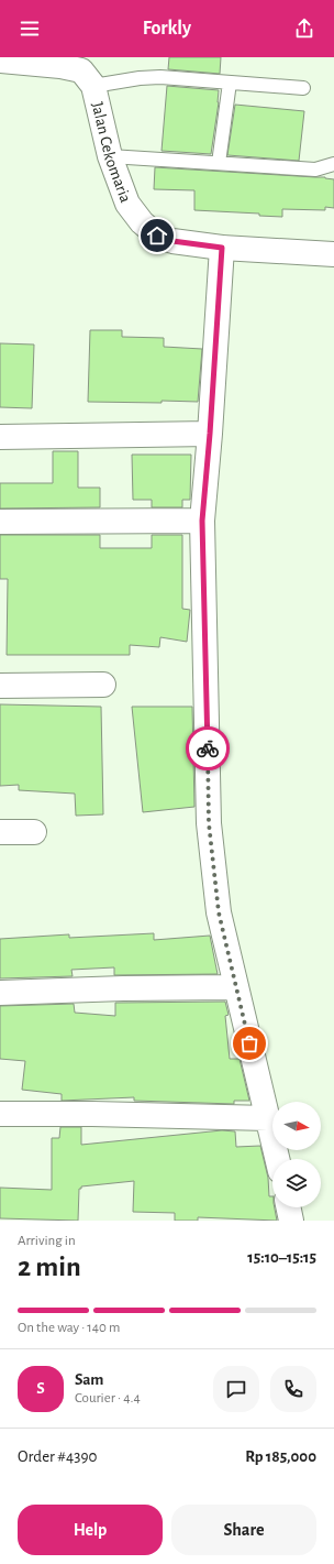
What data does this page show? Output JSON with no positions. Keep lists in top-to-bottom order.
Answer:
{
  "streets": {
    "street": ["Jalan Cekomaria"]
  },
  "north": "right",
  "page": {
    "header": "Forkly",
    "heading": ["2 min", "Arriving in", "15:10–15:15"],
    "panel": [
      "Sam",
      "Courier · 4.4",
      "Order #4390",
      "Rp 185,000"
    ],
    "bar": "On the way · 140 m",
    "round": "S",
    "buttons": ["Help", "Share"]
  }
}
